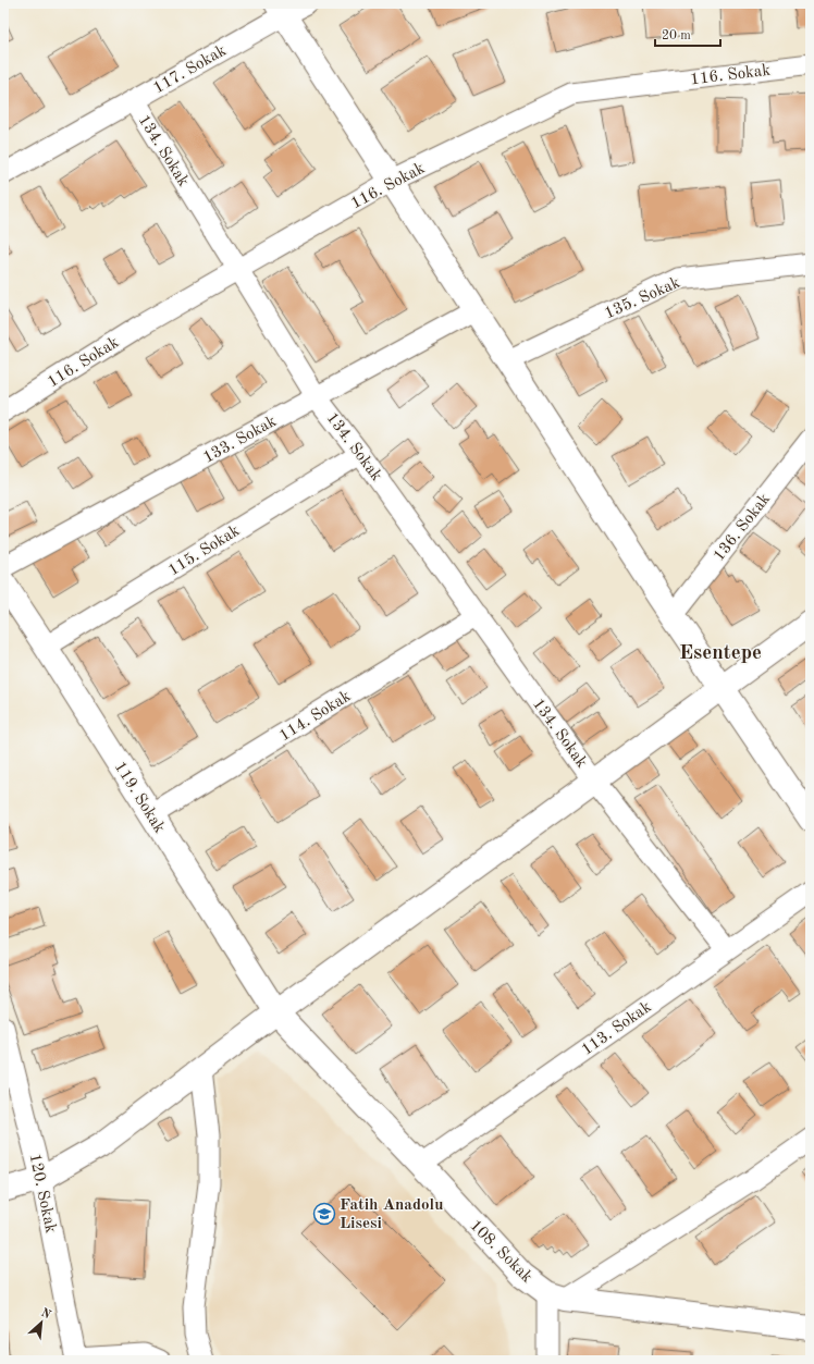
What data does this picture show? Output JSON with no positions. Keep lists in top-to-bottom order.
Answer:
{
  "streets": {
    "street": [
      "117. Sokak",
      "116. Sokak",
      "134. Sokak",
      "135. Sokak",
      "133. Sokak",
      "136. Sokak",
      "115. Sokak",
      "114. Sokak",
      "119. Sokak",
      "113. Sokak",
      "120. Sokak",
      "108. Sokak"
    ]
  },
  "crossings": [
    ["117. Sokak", "134. Sokak"],
    ["116. Sokak", "134. Sokak"],
    ["134. Sokak", "133. Sokak"],
    ["134. Sokak", "115. Sokak"],
    ["134. Sokak", "114. Sokak"],
    ["134. Sokak", "113. Sokak"],
    ["115. Sokak", "119. Sokak"],
    ["114. Sokak", "119. Sokak"],
    ["119. Sokak", "108. Sokak"],
    ["113. Sokak", "108. Sokak"]
  ],
  "districts": ["Esentepe"],
  "places": {
    "school or university": ["Fatih Anadolu Lisesi"]
  },
  "scale_bar": "20 m",
  "north": "top right"
}
